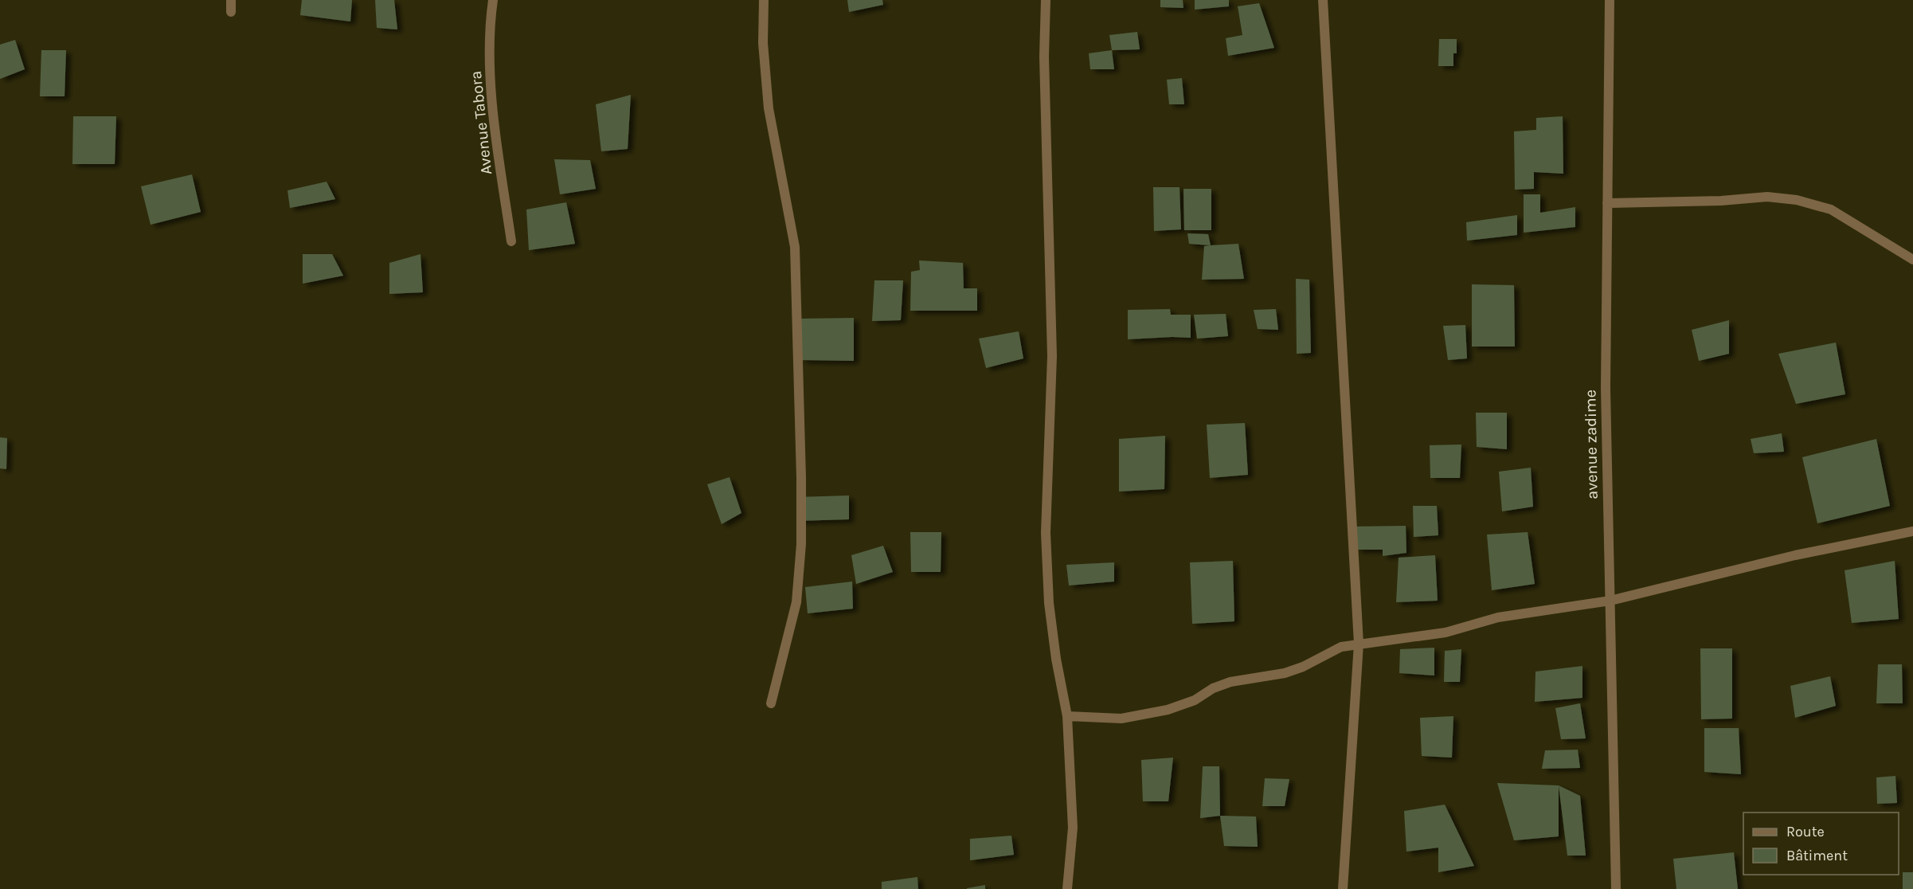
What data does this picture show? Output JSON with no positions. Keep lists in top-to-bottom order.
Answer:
{
  "streets": {
    "street": ["Avenue Tabora", "avenue zadime"]
  },
  "legend": ["Route", "Bâtiment"]
}
